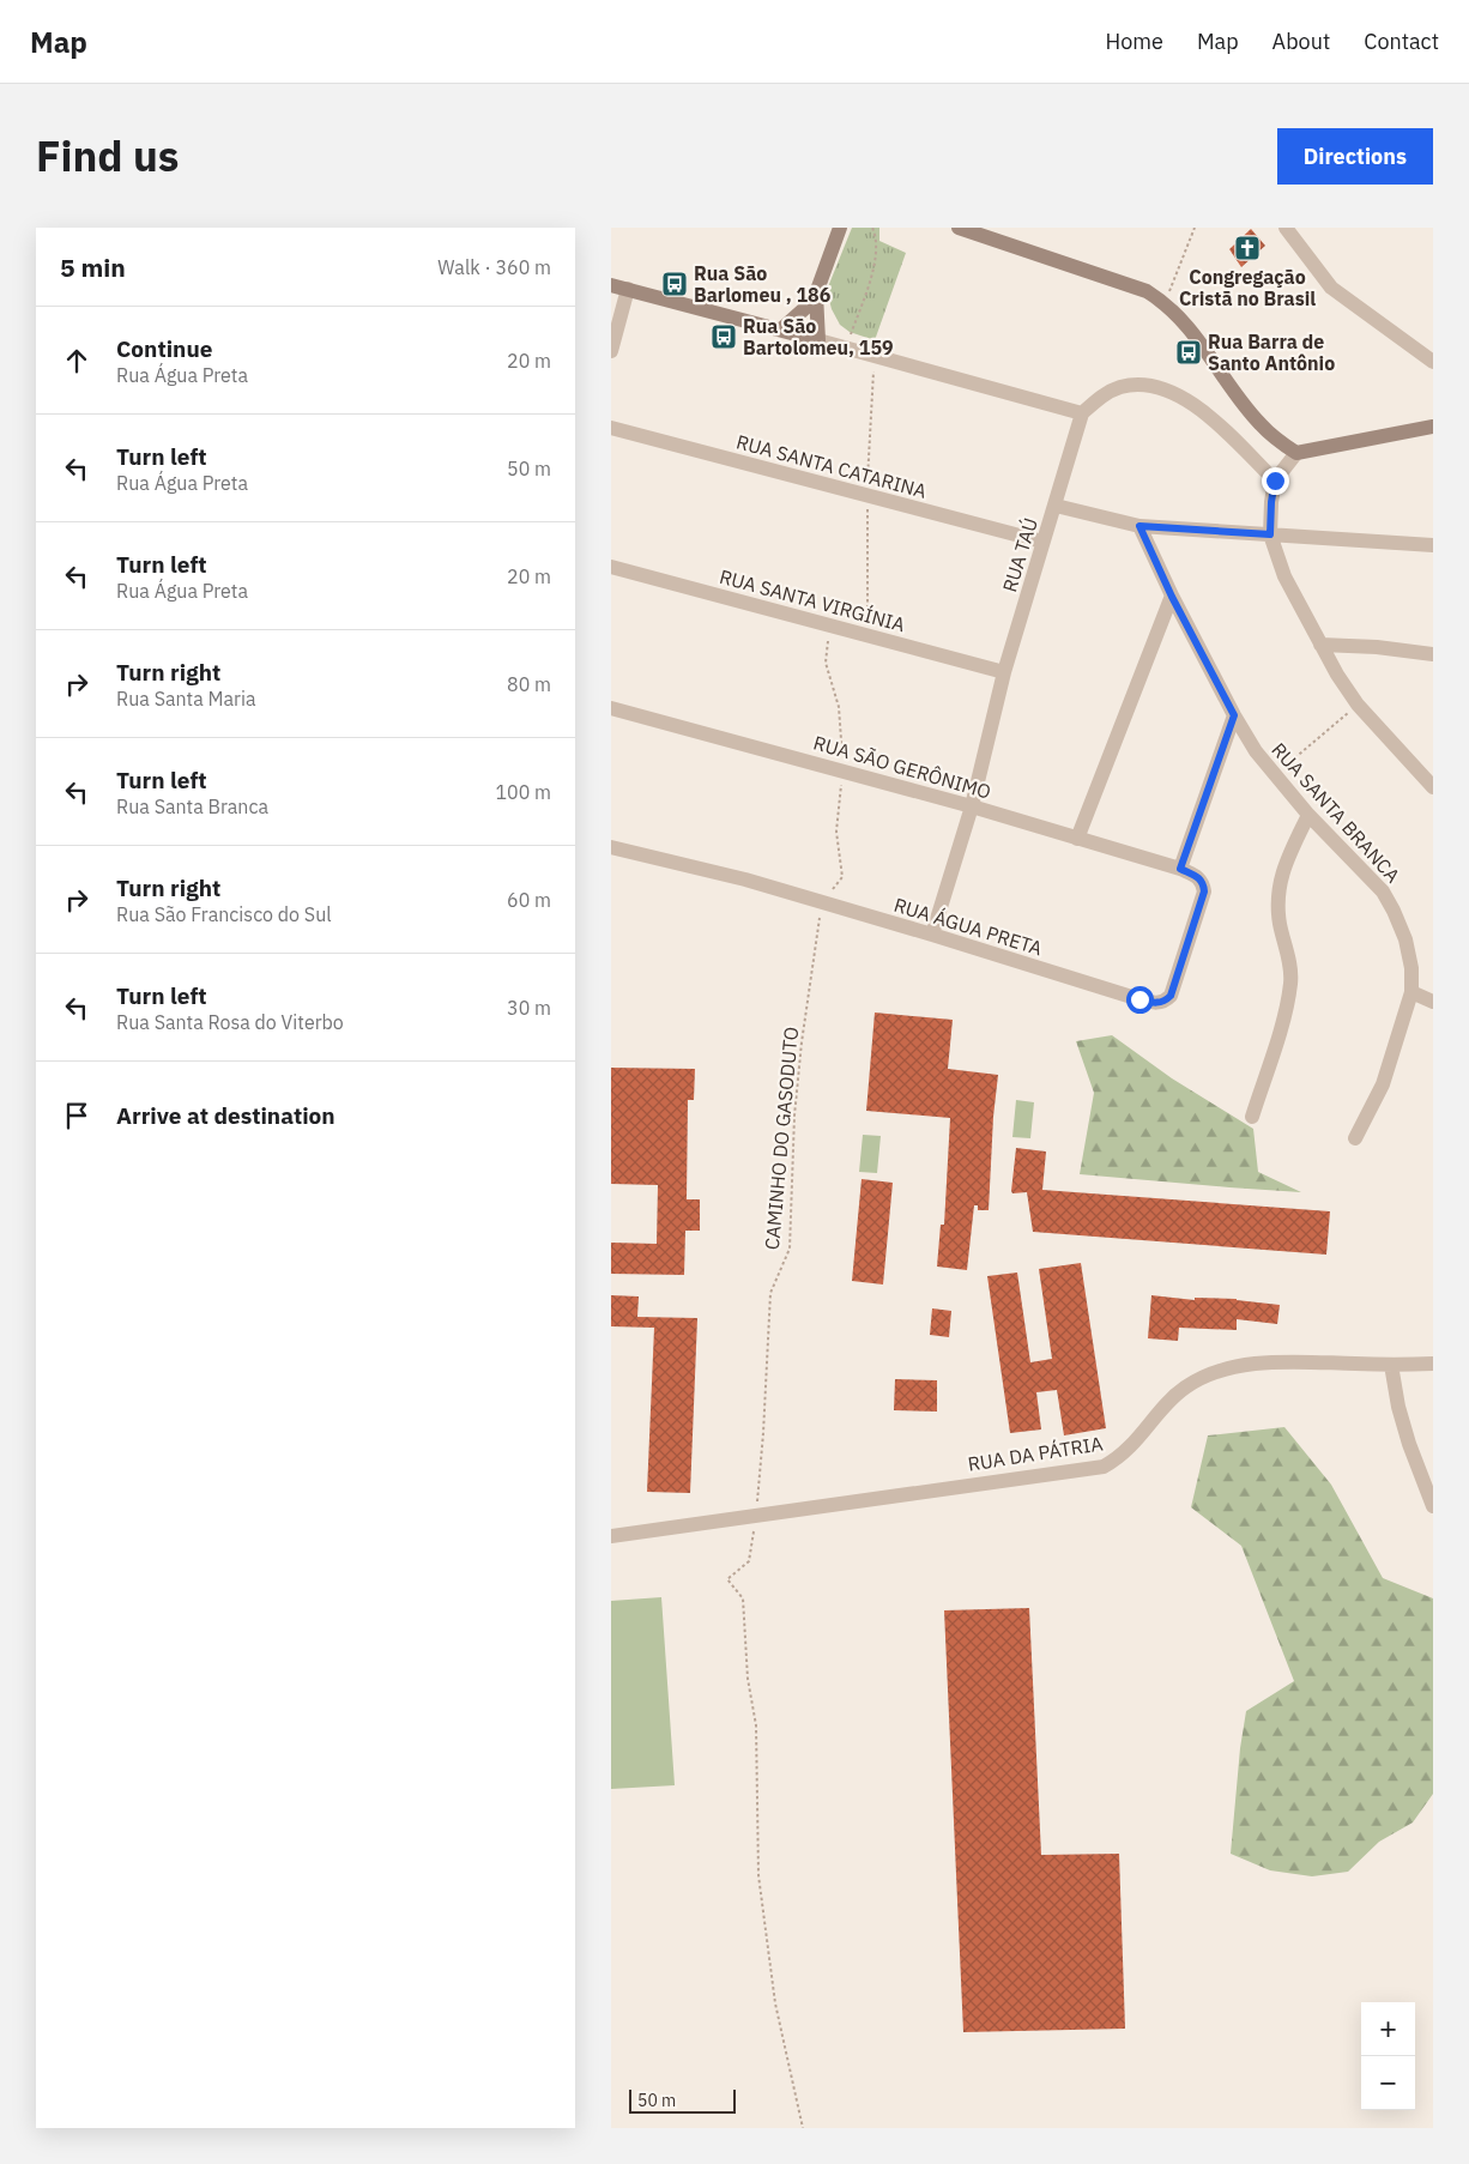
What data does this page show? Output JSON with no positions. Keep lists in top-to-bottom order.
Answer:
{
  "streets": {
    "street": [
      "RUA SANTA CATARINA",
      "RUA TAÚ",
      "RUA SANTA VIRGÍNIA",
      "RUA SÃO GERÔNIMO",
      "RUA SANTA BRANCA",
      "RUA ÁGUA PRETA",
      "RUA DA PÁTRIA"
    ],
    "path": ["CAMINHO DO GASODUTO"]
  },
  "crossings": [
    ["RUA SANTA CATARINA", "RUA TAÚ"],
    ["RUA TAÚ", "RUA SANTA VIRGÍNIA"],
    ["RUA TAÚ", "RUA SÃO GERÔNIMO"],
    ["RUA TAÚ", "RUA ÁGUA PRETA"],
    ["RUA SÃO GERÔNIMO", "RUA ÁGUA PRETA"],
    ["RUA ÁGUA PRETA", "CAMINHO DO GASODUTO"],
    ["CAMINHO DO GASODUTO", "RUA DA PÁTRIA"]
  ],
  "places": {
    "church": ["Congregação Cristã no Brasil"],
    "bus stop": ["Rua São Barlomeu , 186", "Rua São Bartolomeu, 159", "Rua Barra de Santo Antônio"]
  },
  "scale_bar": "50 m",
  "page": {
    "header": "Map",
    "nav": [
      "Home",
      "Map",
      "About",
      "Contact"
    ],
    "title": "Find us",
    "buttons": "Directions",
    "heading": ["5 min", "Walk · 360 m"],
    "list": [
      ["Continue", "Rua Água Preta", "20 m"],
      ["Turn left", "Rua Água Preta", "50 m"],
      ["Turn left", "Rua Água Preta", "20 m"],
      ["Turn right", "Rua Santa Maria", "80 m"],
      ["Turn left", "Rua Santa Branca", "100 m"],
      ["Turn right", "Rua São Francisco do Sul", "60 m"],
      ["Turn left", "Rua Santa Rosa do Viterbo", "30 m"],
      "Arrive at destination"
    ],
    "map_buttons": ["+", "−"],
    "scale": "50 m"
  }
}
